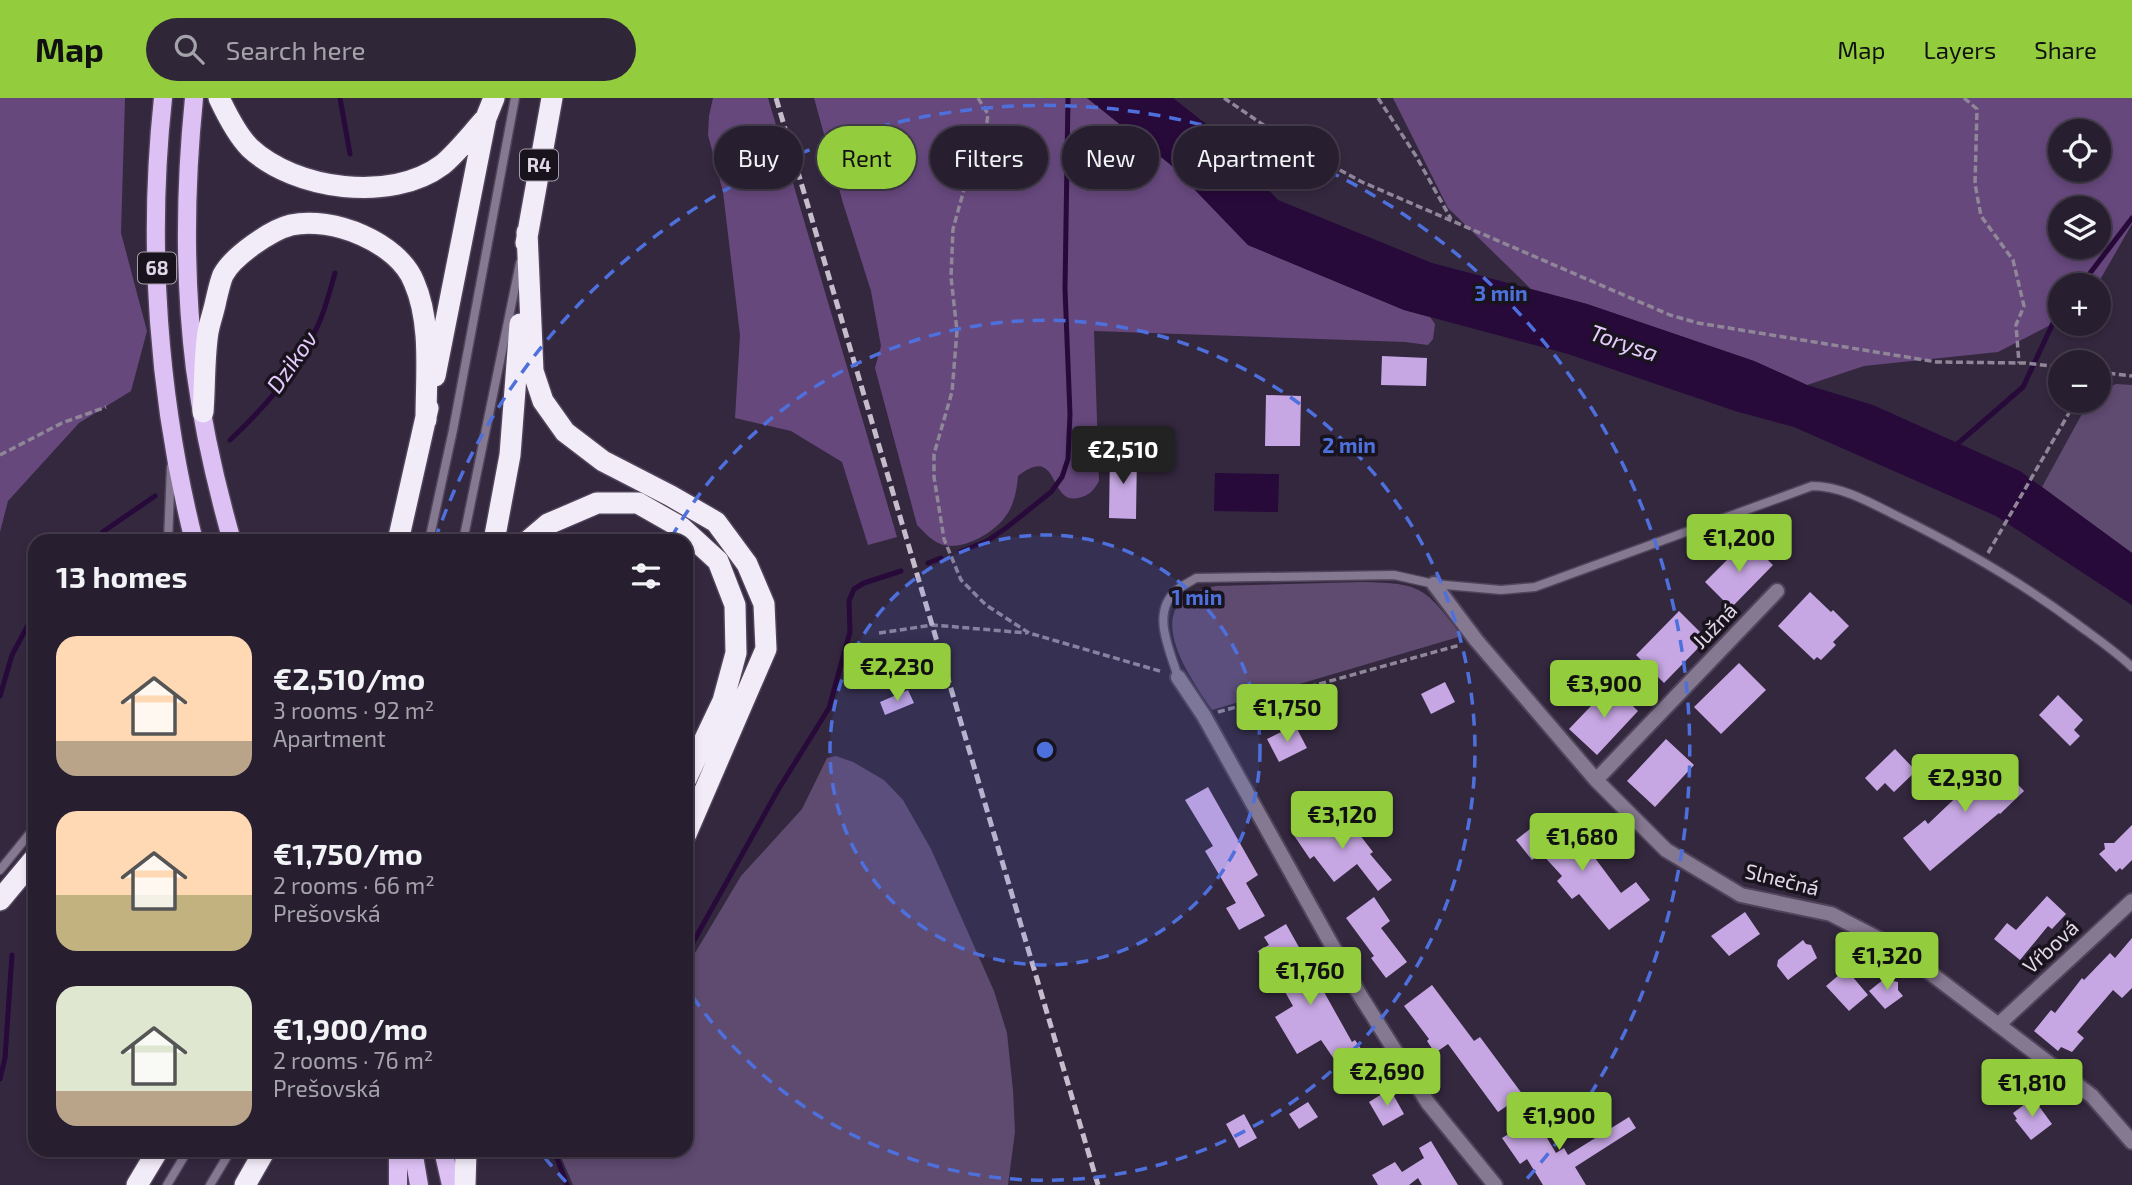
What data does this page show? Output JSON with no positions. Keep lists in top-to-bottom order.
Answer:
{
  "streets": {
    "highway": ["R4"],
    "main road": ["68"],
    "street": ["Južná", "Slnečná", "Vŕbová"]
  },
  "crossings": [
    ["Južná", "Slnečná"],
    ["Slnečná", "Vŕbová"]
  ],
  "water": ["Torysa", "Dzikov"],
  "page": {
    "header": "Map",
    "search": "Search here",
    "nav": ["Map", "Layers", "Share"],
    "map_buttons": ["+", "−"],
    "chip": [
      "Buy",
      "Rent",
      "Filters",
      "New",
      "Apartment"
    ],
    "price": [
      "€2,510",
      "€1,200",
      "€2,230",
      "€3,900",
      "€1,750",
      "€2,930",
      "€3,120",
      "€1,680",
      "€1,320",
      "€1,760",
      "€2,690",
      "€1,810",
      "€1,900"
    ],
    "heading": "13 homes",
    "list": [
      {
        "name": "€2,510/mo",
        "note": "3 rooms · 92 m² · Apartment"
      },
      {
        "name": "€1,750/mo",
        "note": "2 rooms · 66 m² · Prešovská"
      },
      {
        "name": "€1,900/mo",
        "note": "2 rooms · 76 m² · Prešovská"
      }
    ]
  },
  "rings": ["3 min", "2 min", "1 min"]
}
